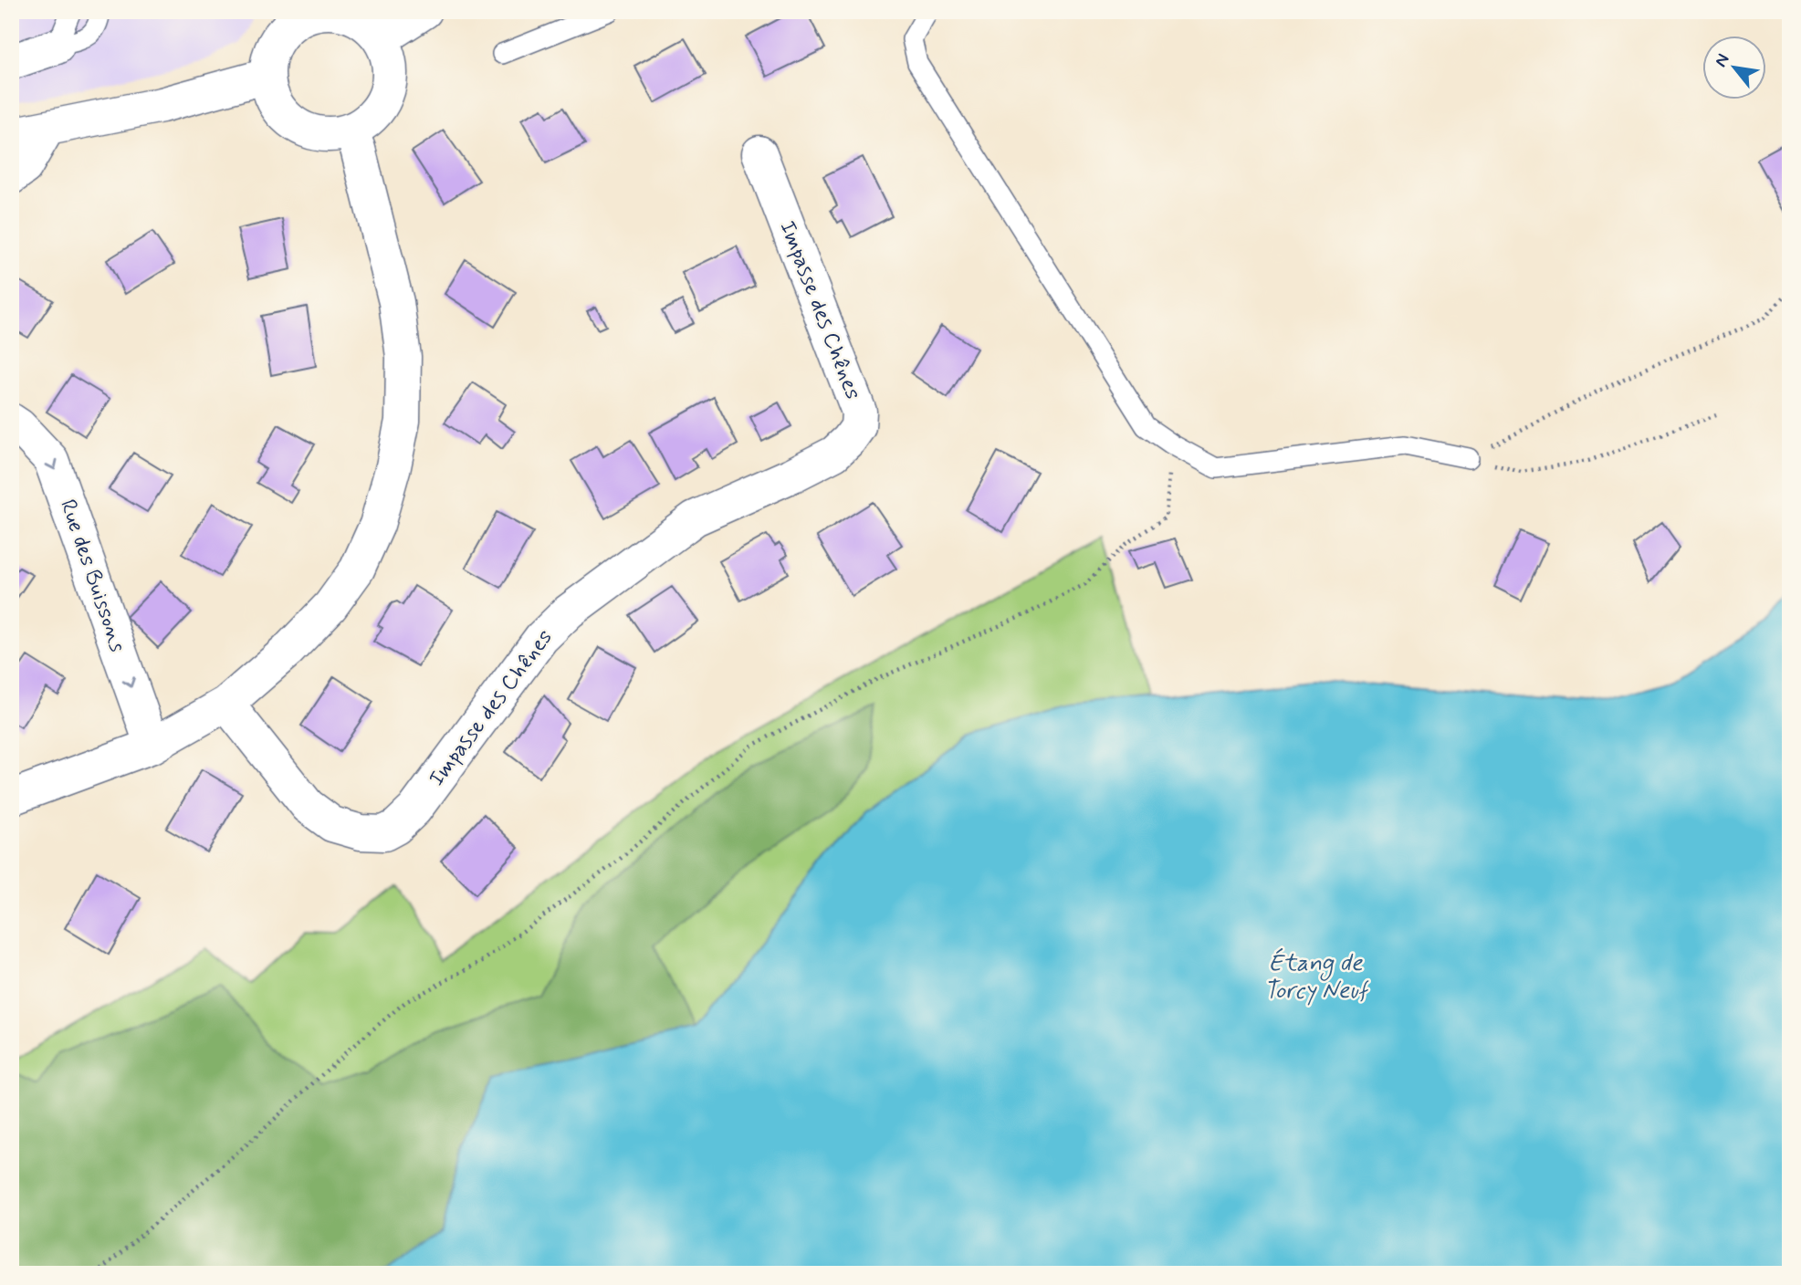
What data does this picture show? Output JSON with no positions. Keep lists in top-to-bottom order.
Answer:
{
  "streets": {
    "street": ["Impasse des Chênes", "Rue des Buissons"]
  },
  "one_way": ["Rue des Buissons"],
  "water": ["Étang de Torcy Neuf"],
  "north": "top left"
}
